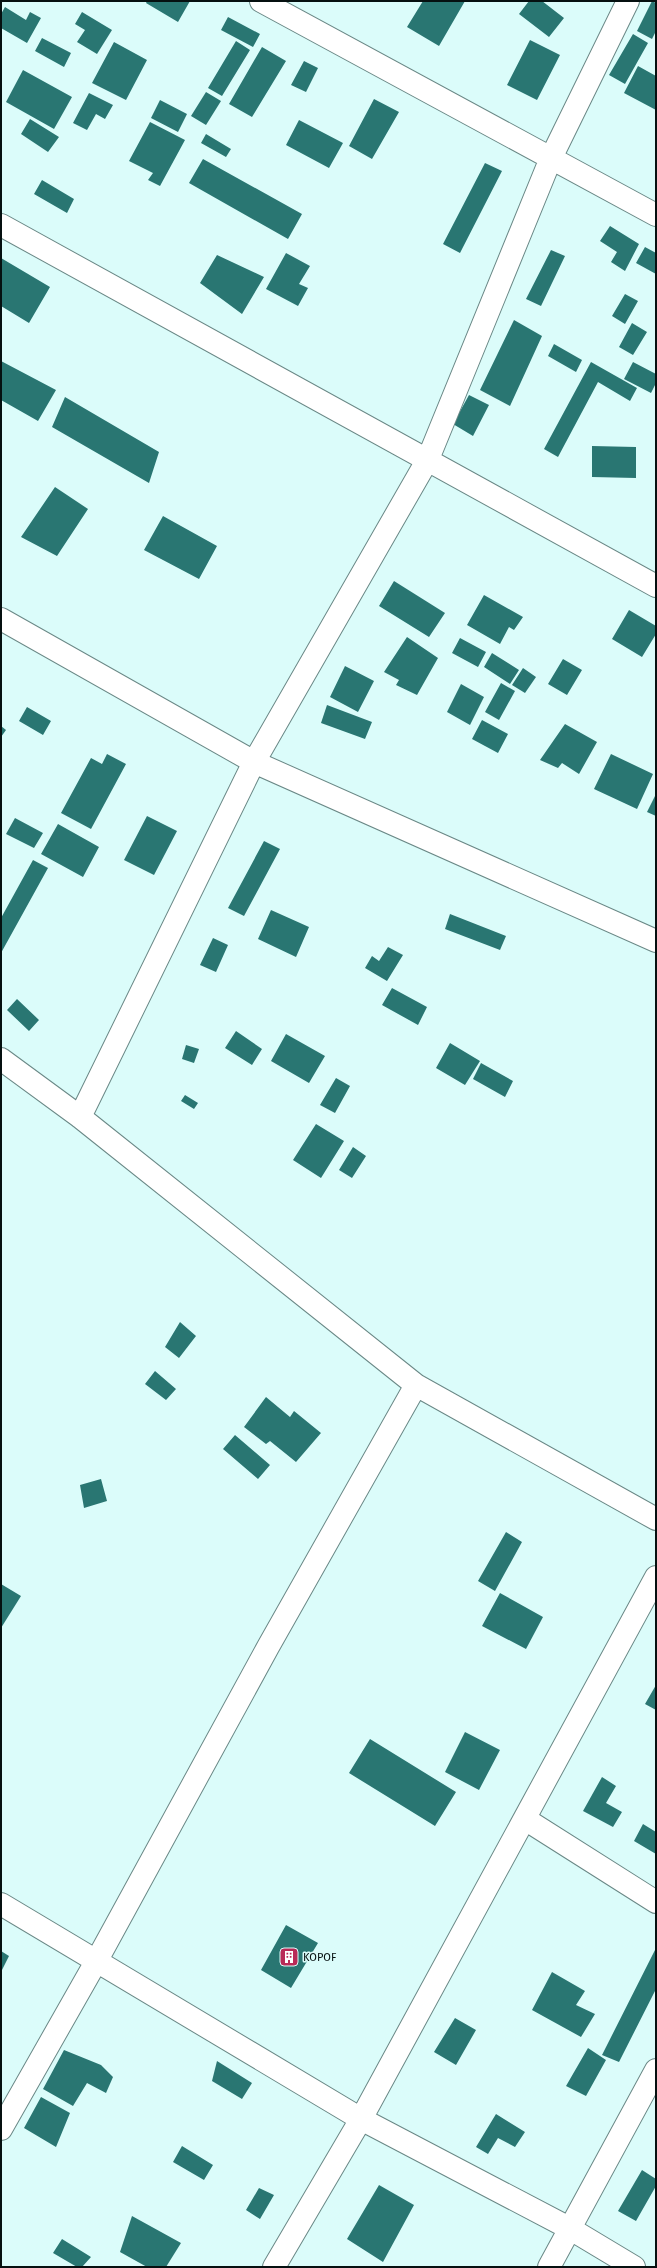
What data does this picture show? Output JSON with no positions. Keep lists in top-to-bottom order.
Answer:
{
  "places": {
    "building": ["KOPOF"]
  }
}
